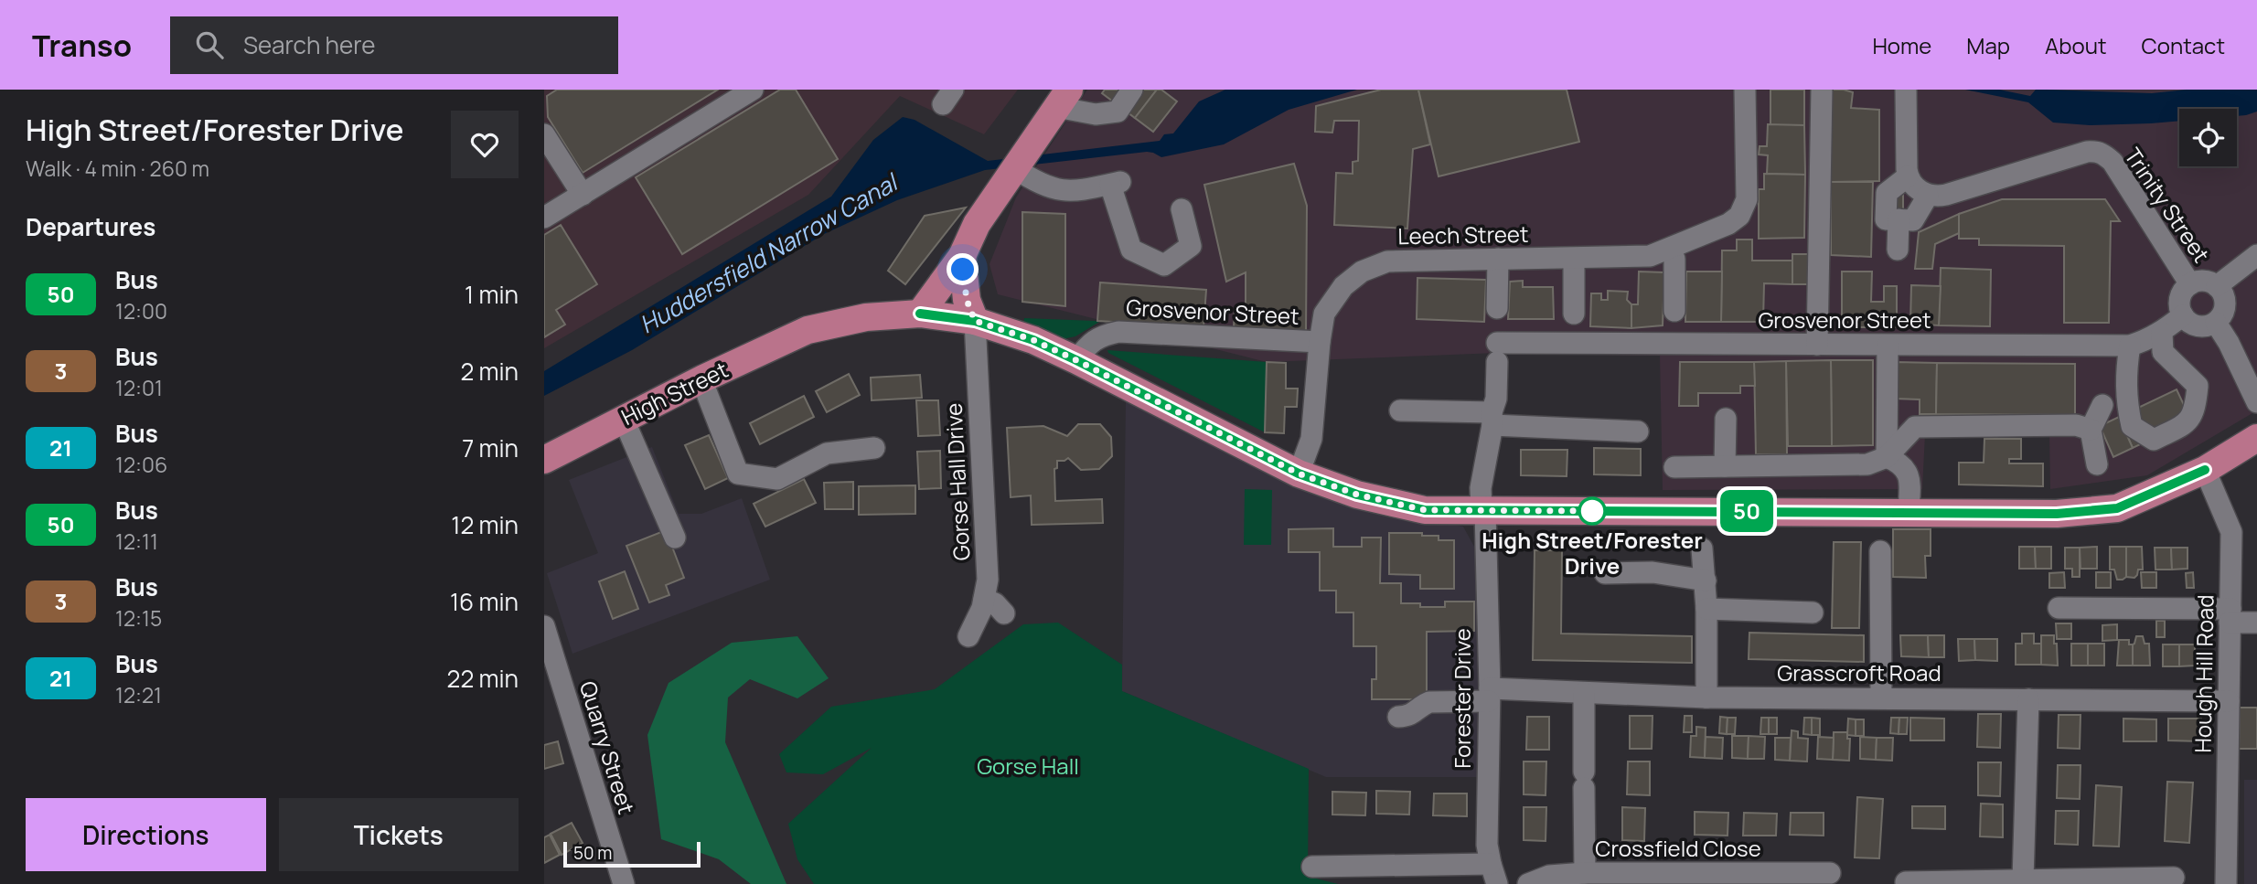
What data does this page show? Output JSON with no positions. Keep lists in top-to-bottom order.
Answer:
{
  "streets": {
    "main road": ["High Street"],
    "street": [
      "Trinity Street",
      "Leech Street",
      "Grosvenor Street",
      "Gorse Hall Drive",
      "Grasscroft Road",
      "Hough Hill Road",
      "Forester Drive",
      "Quarry Street",
      "Crossfield Close"
    ]
  },
  "crossings": [
    ["Trinity Street", "Grosvenor Street"],
    ["Leech Street", "Grosvenor Street"],
    ["Grosvenor Street", "Forester Drive"],
    ["Grasscroft Road", "Hough Hill Road"],
    ["Grasscroft Road", "Forester Drive"]
  ],
  "water": ["Huddersfield Narrow Canal"],
  "parks": ["Gorse Hall"],
  "places": ["High Street/Forester Drive"],
  "lines": ["bus line 50"],
  "scale_bar": "50 m",
  "page": {
    "header": "Transo",
    "search": "Search here",
    "nav": [
      "Home",
      "Map",
      "About",
      "Contact"
    ],
    "heading": [
      ["High Street/Forester Drive", "Walk · 4 min · 260 m"],
      "Departures"
    ],
    "on_map": "50",
    "list": [
      {
        "mark": "50",
        "name": "Bus",
        "note": "12:00",
        "value": "1 min"
      },
      {
        "mark": "3",
        "name": "Bus",
        "note": "12:01",
        "value": "2 min"
      },
      {
        "mark": "21",
        "name": "Bus",
        "note": "12:06",
        "value": "7 min"
      },
      {
        "mark": "50",
        "name": "Bus",
        "note": "12:11",
        "value": "12 min"
      },
      {
        "mark": "3",
        "name": "Bus",
        "note": "12:15",
        "value": "16 min"
      },
      {
        "mark": "21",
        "name": "Bus",
        "note": "12:21",
        "value": "22 min"
      }
    ],
    "buttons": ["Directions", "Tickets"],
    "scale": "50 m"
  }
}
